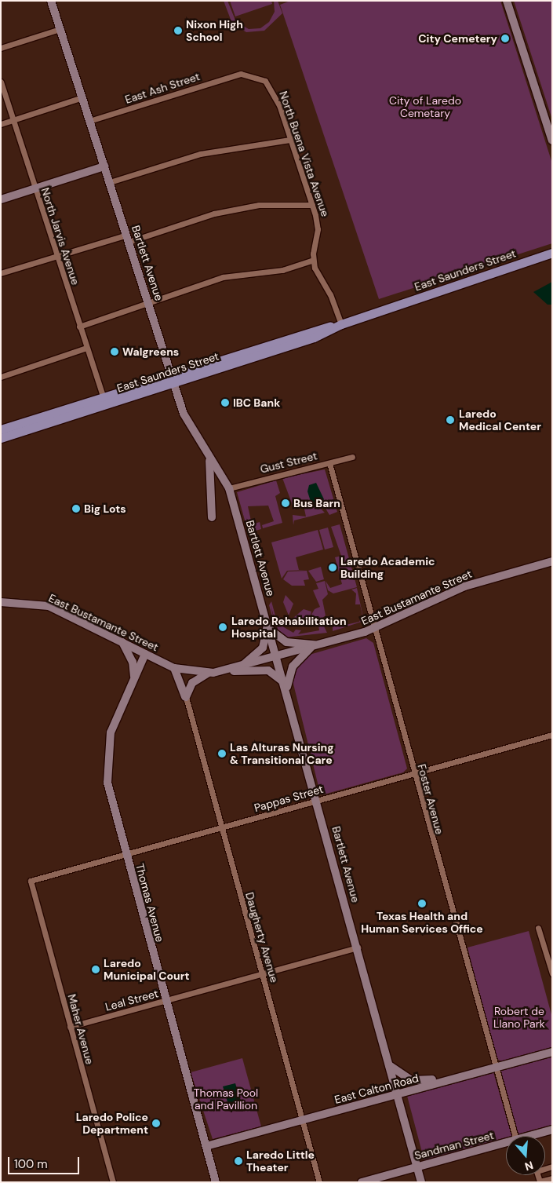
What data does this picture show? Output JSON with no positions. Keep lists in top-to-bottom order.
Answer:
{
  "streets": {
    "main road": [
      "Bartlett Avenue",
      "East Saunders Street",
      "East Bustamante Street",
      "Thomas Avenue",
      "East Calton Road",
      "Sandman Street"
    ],
    "street": [
      "East Ash Street",
      "North Buena Vista Avenue",
      "North Jarvis Avenue",
      "Gust Street",
      "Pappas Street",
      "Foster Avenue",
      "Daugherty Avenue",
      "Leal Street",
      "Maher Avenue"
    ]
  },
  "crossings": [
    ["East Ash Street", "North Buena Vista Avenue"],
    ["East Ash Street", "Bartlett Avenue"],
    ["North Jarvis Avenue", "East Saunders Street"],
    ["Bartlett Avenue", "East Saunders Street"],
    ["Bartlett Avenue", "Gust Street"],
    ["Bartlett Avenue", "East Bustamante Street"],
    ["Bartlett Avenue", "Pappas Street"],
    ["Bartlett Avenue", "Leal Street"],
    ["Bartlett Avenue", "East Calton Road"],
    ["Bartlett Avenue", "Sandman Street"],
    ["Gust Street", "Foster Avenue"],
    ["East Bustamante Street", "Foster Avenue"],
    ["East Bustamante Street", "Thomas Avenue"],
    ["Pappas Street", "Foster Avenue"],
    ["Pappas Street", "Thomas Avenue"],
    ["Pappas Street", "Daugherty Avenue"],
    ["Pappas Street", "Maher Avenue"],
    ["Foster Avenue", "East Calton Road"],
    ["Thomas Avenue", "Leal Street"],
    ["Thomas Avenue", "East Calton Road"],
    ["Daugherty Avenue", "Leal Street"],
    ["Daugherty Avenue", "East Calton Road"],
    ["Leal Street", "Maher Avenue"]
  ],
  "parks": ["City of Laredo Cemetary", "Robert de Llano Park", "Thomas Pool and Pavillion"],
  "places": [
    "Nixon High School",
    "City Cemetery",
    "Walgreens",
    "IBC Bank",
    "Laredo Medical Center",
    "Bus Barn",
    "Big Lots",
    "Laredo Academic Building",
    "Laredo Rehabilitation Hospital",
    "Las Alturas Nursing & Transitional Care",
    "Texas Health and Human Services Office",
    "Laredo Municipal Court",
    "Laredo Police Department",
    "Laredo Little Theater"
  ],
  "scale_bar": "100 m",
  "north": "bottom"
}
